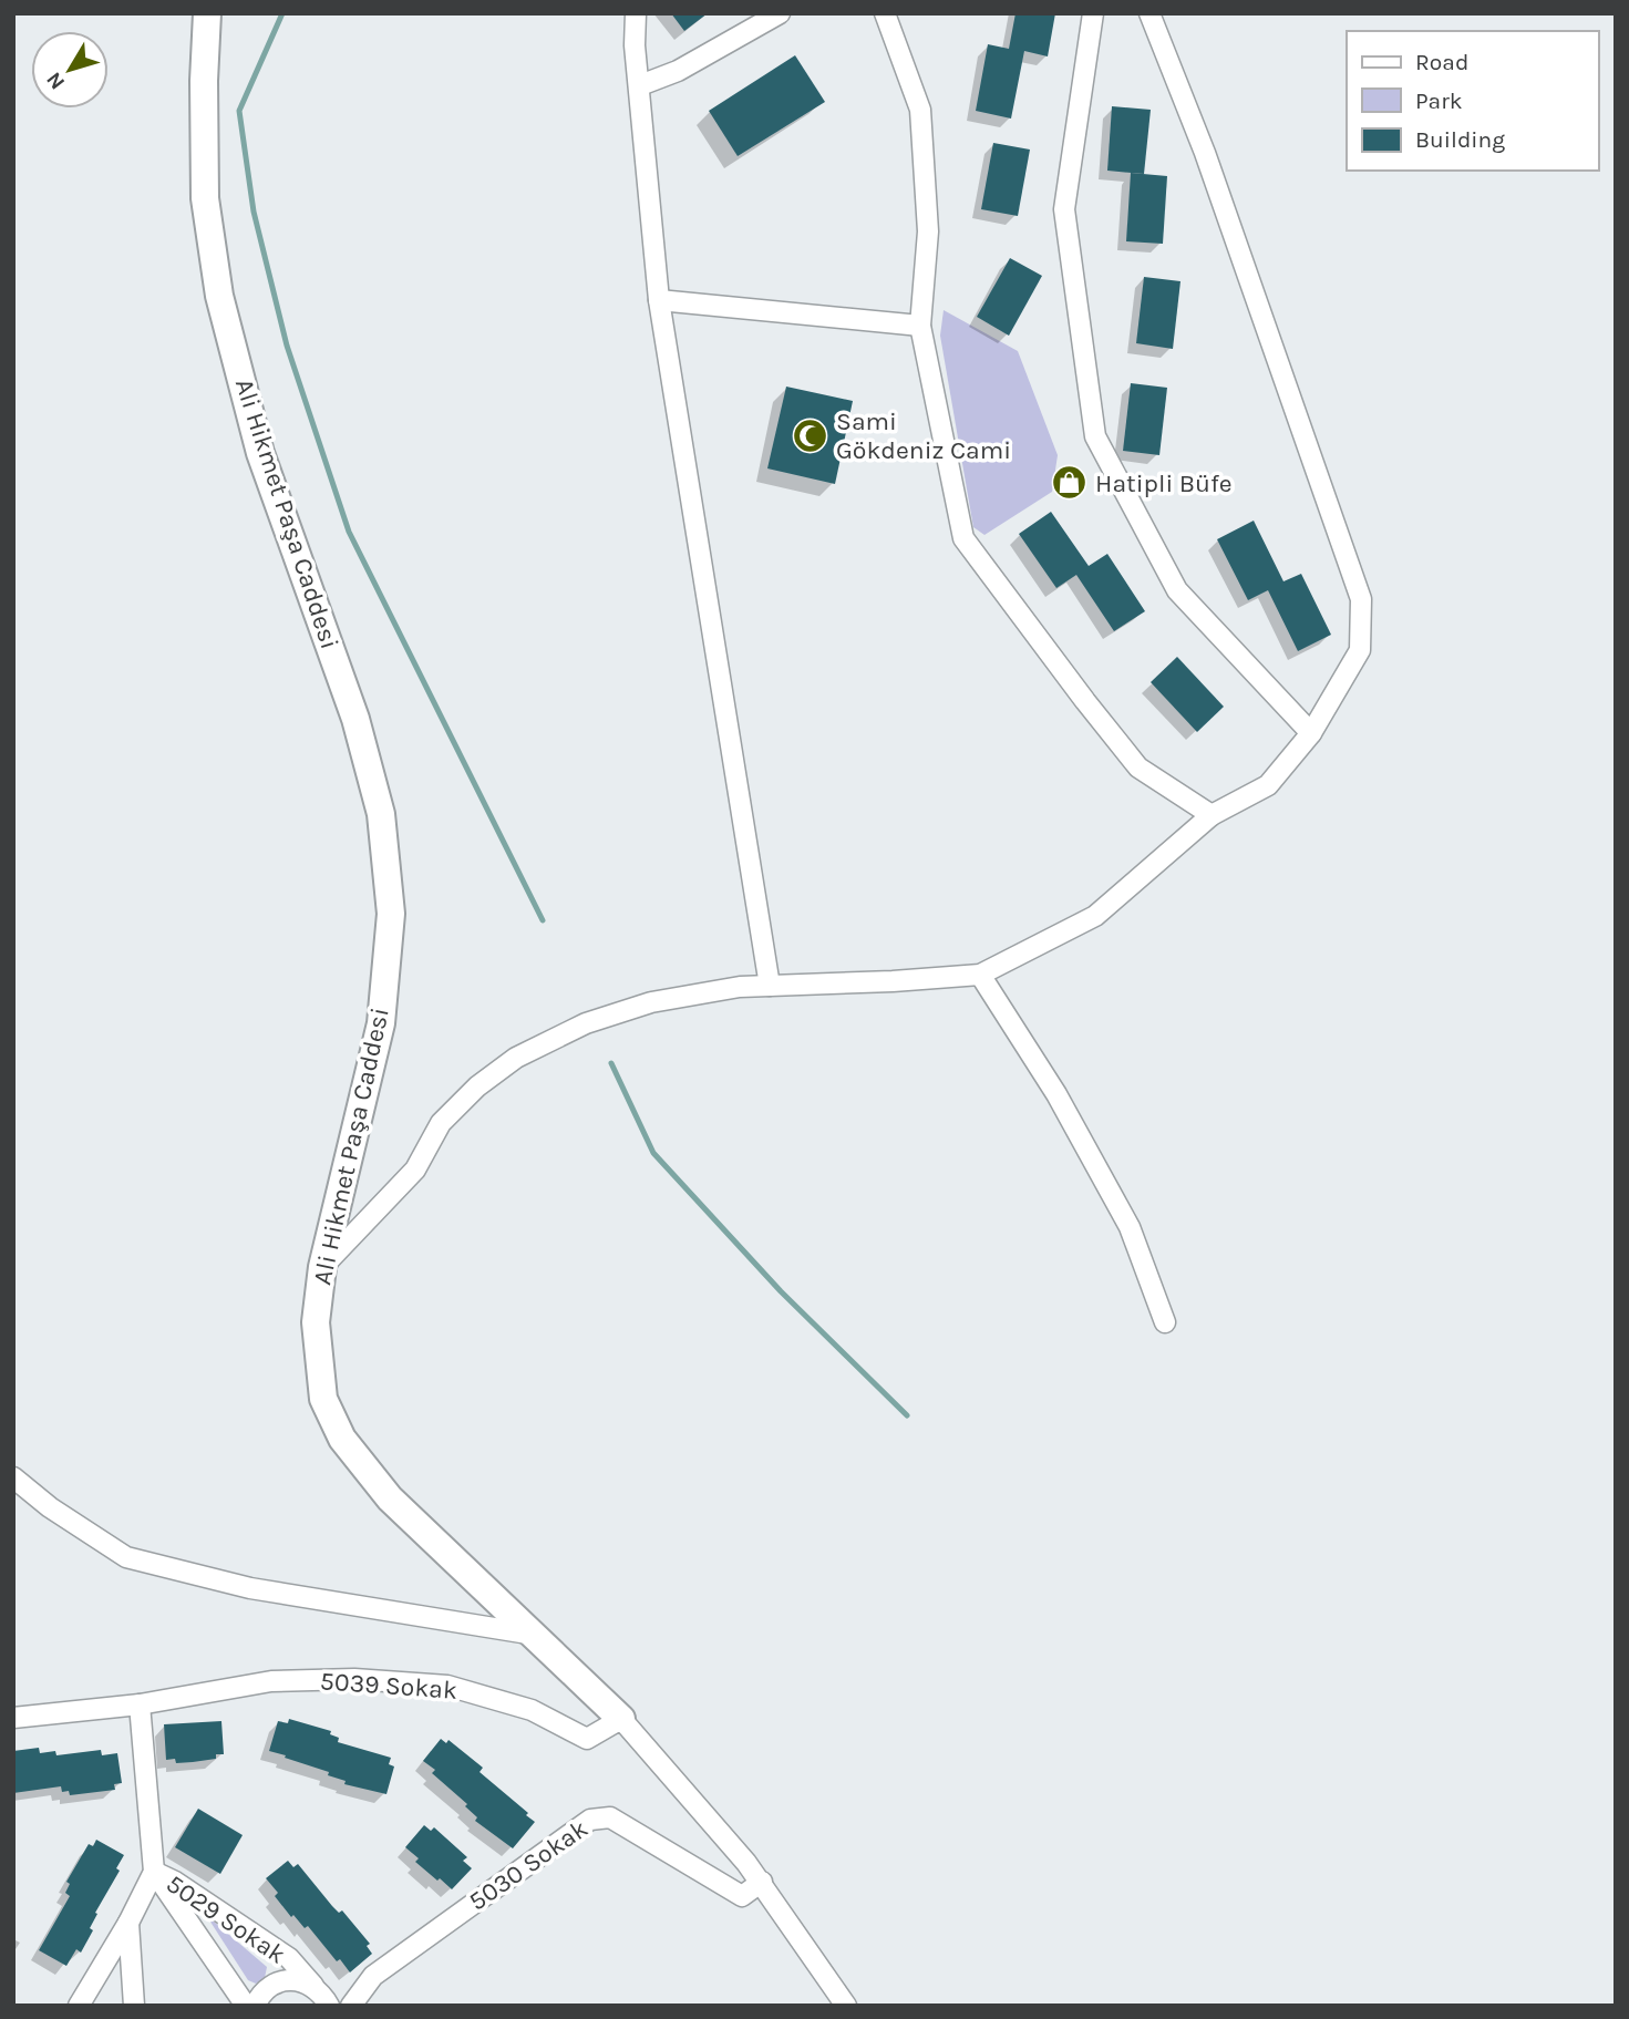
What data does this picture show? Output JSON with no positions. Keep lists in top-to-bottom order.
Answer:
{
  "streets": {
    "main road": ["Ali Hikmet Paşa Caddesi"],
    "street": ["5039 Sokak", "5030 Sokak", "5029 Sokak"]
  },
  "crossings": [
    ["Ali Hikmet Paşa Caddesi", "5039 Sokak"]
  ],
  "places": {
    "mosque": ["Sami Gökdeniz Cami"],
    "shop": ["Hatipli Büfe"]
  },
  "legend": ["Road", "Park", "Building"],
  "north": "bottom left"
}
